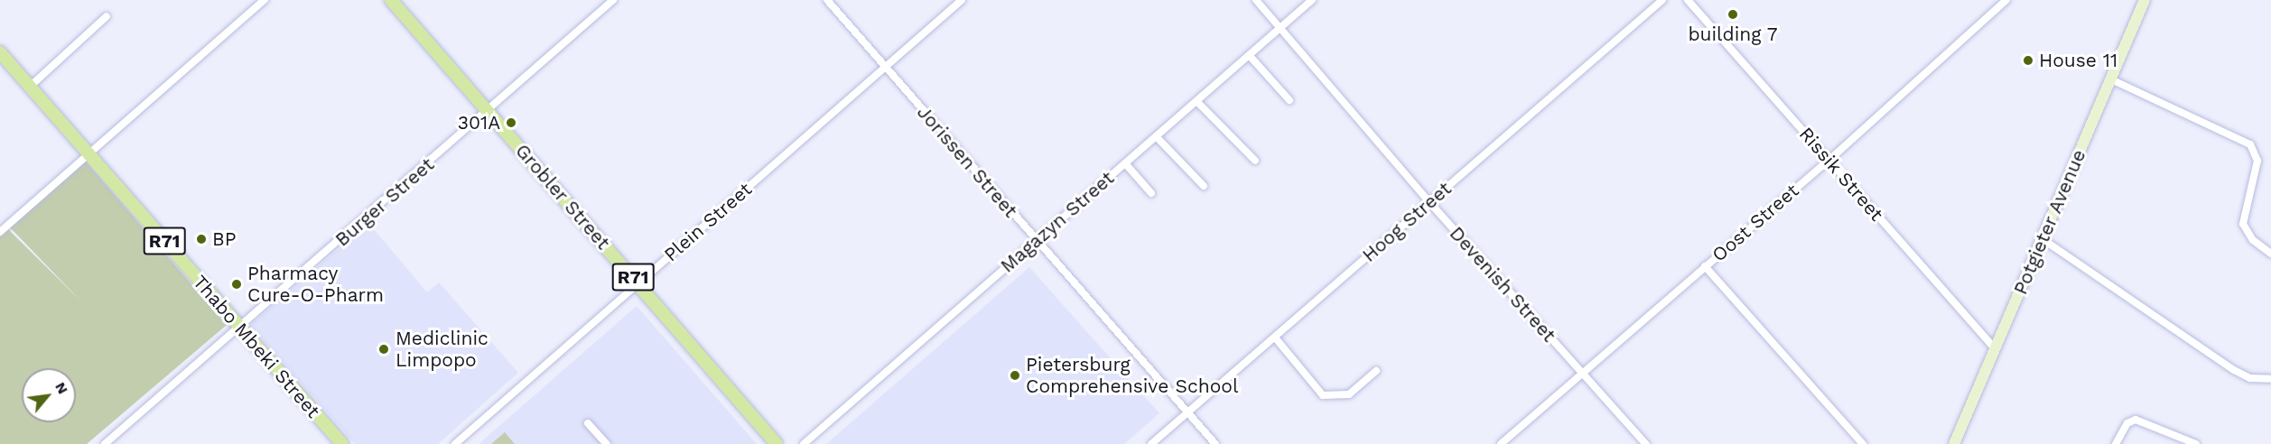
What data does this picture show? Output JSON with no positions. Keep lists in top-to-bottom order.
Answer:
{
  "streets": {
    "main road": ["Grobler Street", "R71", "Thabo Mbeki Street"],
    "street": [
      "Jorissen Street",
      "Rissik Street",
      "Burger Street",
      "Plein Street",
      "Magazyn Street",
      "Hoog Street",
      "Potgieter Avenue",
      "Oost Street",
      "Devenish Street"
    ]
  },
  "crossings": [
    ["Jorissen Street", "Plein Street"],
    ["Jorissen Street", "Magazyn Street"],
    ["Jorissen Street", "Hoog Street"],
    ["Rissik Street", "Potgieter Avenue"],
    ["Rissik Street", "Oost Street"],
    ["Grobler Street", "Burger Street"],
    ["Grobler Street", "Plein Street"],
    ["Burger Street", "Thabo Mbeki Street"],
    ["Magazyn Street", "Devenish Street"],
    ["Hoog Street", "Devenish Street"],
    ["Oost Street", "Devenish Street"]
  ],
  "places": [
    "building 7",
    "House 11",
    "301A",
    "BP",
    "Pharmacy Cure-O-Pharm",
    "Mediclinic Limpopo",
    "Pietersburg Comprehensive School"
  ],
  "north": "top right"
}
